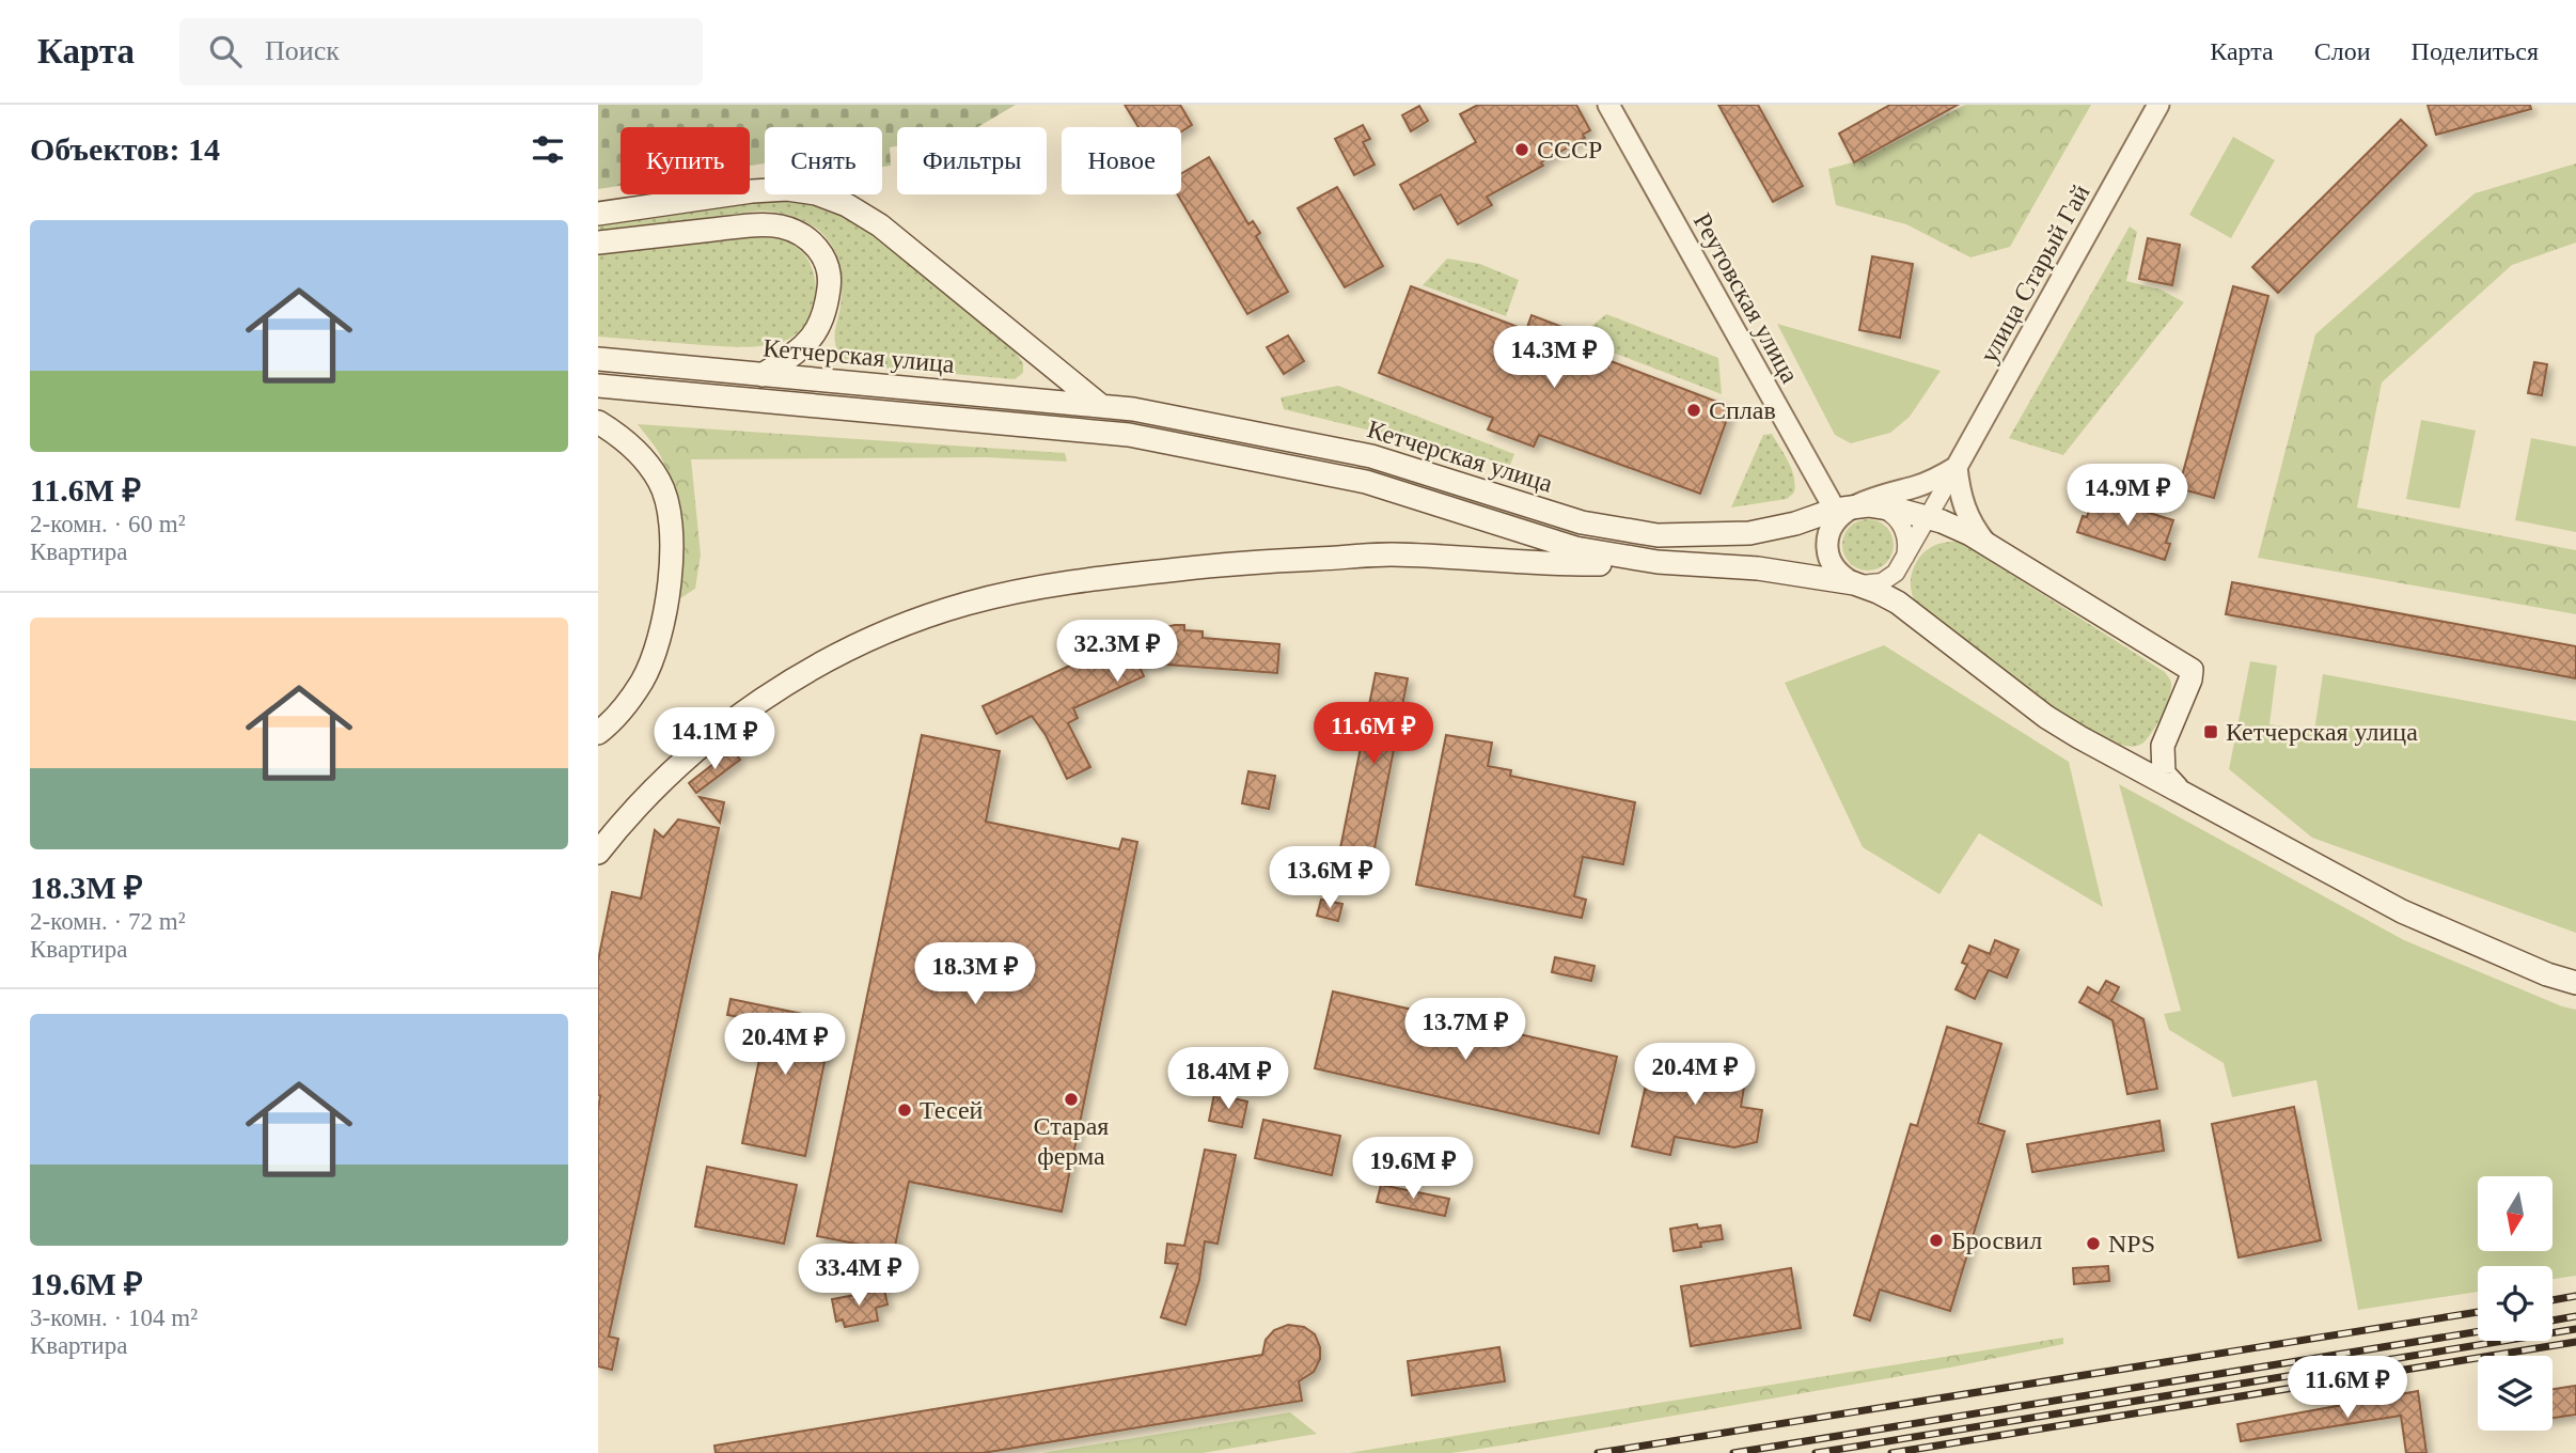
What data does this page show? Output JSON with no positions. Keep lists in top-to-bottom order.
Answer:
{
  "streets": {
    "main road": ["Кетчерская улица"],
    "street": ["улица Старый Гай", "Реутовская улица"]
  },
  "crossings": [
    ["улица Старый Гай", "Реутовская улица"],
    ["улица Старый Гай", "Кетчерская улица"],
    ["Реутовская улица", "Кетчерская улица"]
  ],
  "places": {
    "other": [
      "СССР",
      "Сплав",
      "Старая ферма",
      "Тесей",
      "Бросвил",
      "NPS"
    ],
    "transit": ["Кетчерская улица"]
  },
  "north": "bottom",
  "page": {
    "header": "Карта",
    "search": "Поиск",
    "nav": ["Карта", "Слои", "Поделиться"],
    "heading": "Объектов: 14",
    "chip": [
      "Купить",
      "Снять",
      "Фильтры",
      "Новое"
    ],
    "list": [
      {
        "name": "11.6M ₽",
        "note": "2-комн. · 60 m² · Квартира"
      },
      {
        "name": "18.3M ₽",
        "note": "2-комн. · 72 m² · Квартира"
      },
      {
        "name": "19.6M ₽",
        "note": "3-комн. · 104 m² · Квартира"
      }
    ],
    "price": [
      "14.3M ₽",
      "14.9M ₽",
      "32.3M ₽",
      "11.6M ₽",
      "14.1M ₽",
      "13.6M ₽",
      "18.3M ₽",
      "13.7M ₽",
      "20.4M ₽",
      "20.4M ₽",
      "18.4M ₽",
      "19.6M ₽",
      "33.4M ₽",
      "11.6M ₽"
    ]
  }
}
